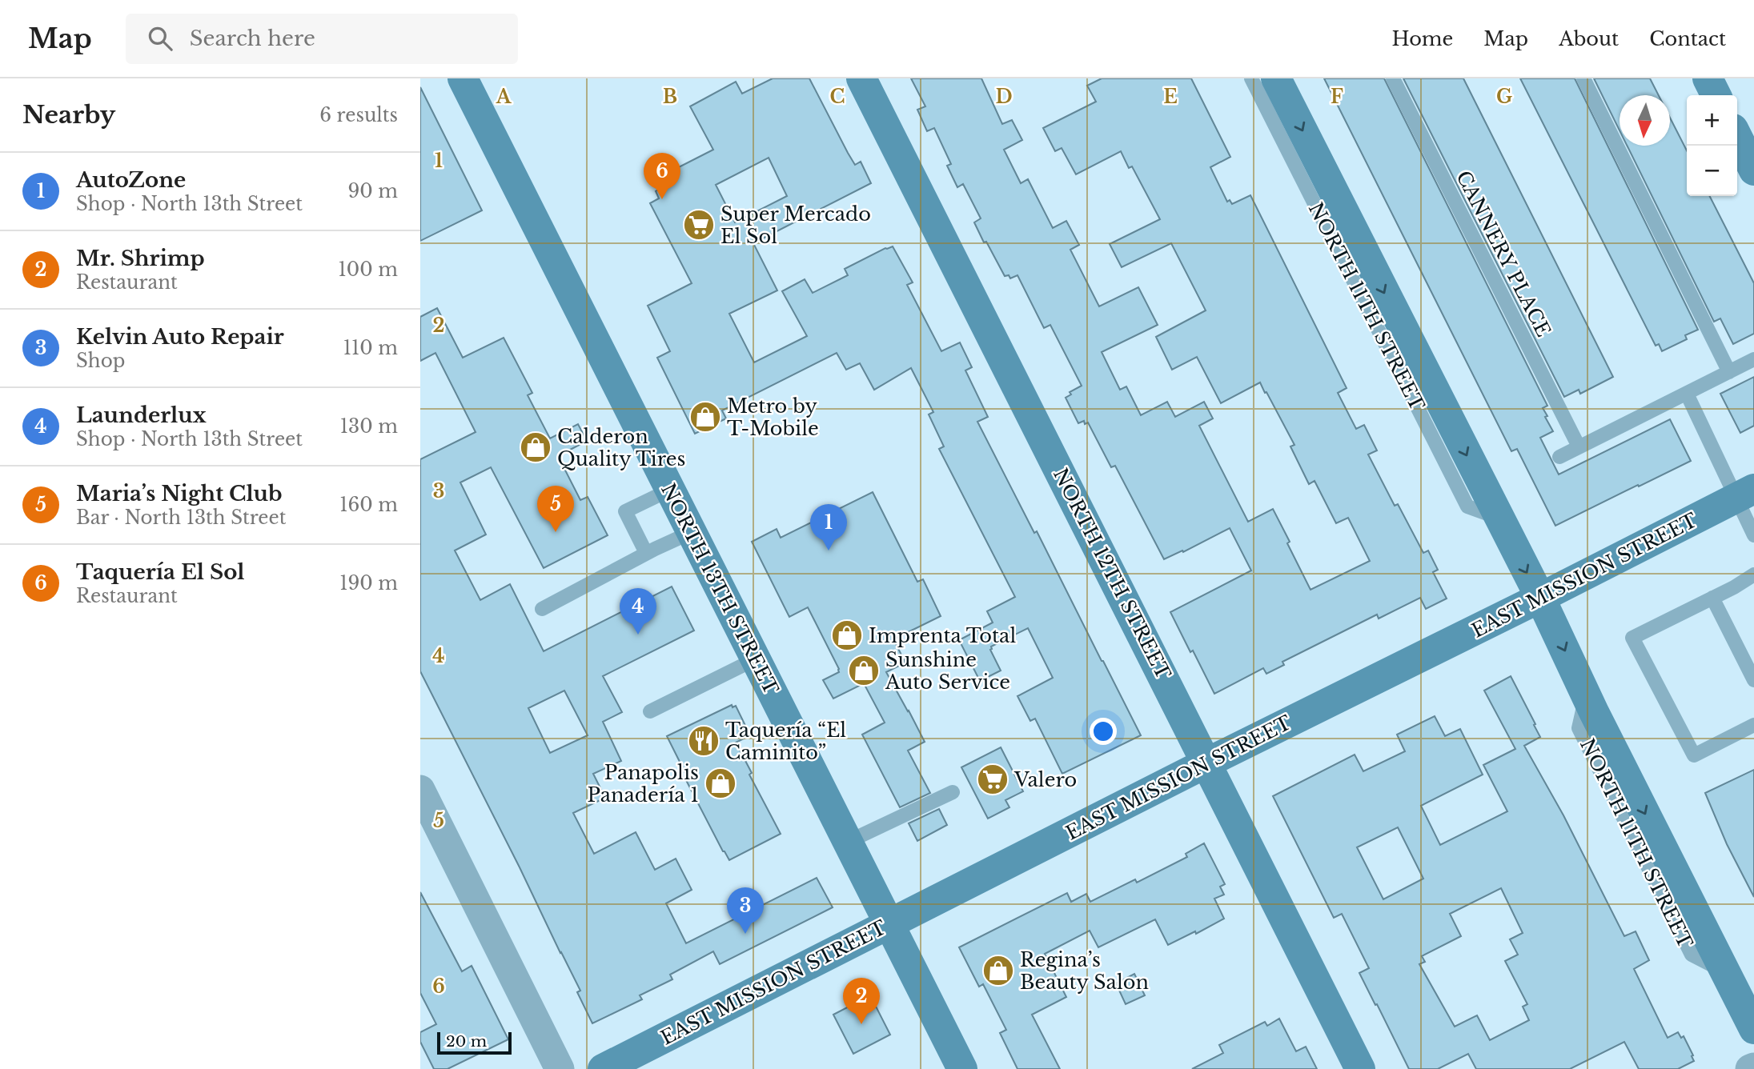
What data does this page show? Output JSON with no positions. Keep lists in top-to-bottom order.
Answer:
{
  "streets": {
    "street": [
      "NORTH 11TH STREET",
      "NORTH 12TH STREET",
      "EAST MISSION STREET",
      "NORTH 13TH STREET"
    ],
    "lane": ["CANNERY PLACE"]
  },
  "crossings": [
    ["NORTH 11TH STREET", "EAST MISSION STREET"],
    ["NORTH 12TH STREET", "EAST MISSION STREET"],
    ["EAST MISSION STREET", "NORTH 13TH STREET"]
  ],
  "places": {
    "supermarket": ["Super Mercado El Sol", "Valero"],
    "shop": [
      "Metro by T-Mobile",
      "Calderon Quality Tires",
      "Imprenta Total",
      "Sunshine Auto Service",
      "Panapolis Panadería 1",
      "Regina’s Beauty Salon"
    ],
    "restaurant": ["Taquería “El Caminito”"]
  },
  "scale_bar": "20 m",
  "north": "bottom",
  "page": {
    "header": "Map",
    "search": "Search here",
    "nav": [
      "Home",
      "Map",
      "About",
      "Contact"
    ],
    "heading": ["Nearby", "6 results"],
    "map_buttons": ["+", "−"],
    "list": [
      {
        "mark": "1",
        "name": "AutoZone",
        "note": "Shop · North 13th Street",
        "value": "90 m"
      },
      {
        "mark": "2",
        "name": "Mr. Shrimp",
        "note": "Restaurant",
        "value": "100 m"
      },
      {
        "mark": "3",
        "name": "Kelvin Auto Repair",
        "note": "Shop",
        "value": "110 m"
      },
      {
        "mark": "4",
        "name": "Launderlux",
        "note": "Shop · North 13th Street",
        "value": "130 m"
      },
      {
        "mark": "5",
        "name": "Maria’s Night Club",
        "note": "Bar · North 13th Street",
        "value": "160 m"
      },
      {
        "mark": "6",
        "name": "Taquería El Sol",
        "note": "Restaurant",
        "value": "190 m"
      }
    ],
    "pins": [
      "6",
      "5",
      "1",
      "4",
      "3",
      "2"
    ],
    "scale": "20 m"
  },
  "grid": {
    "columns": [
      "A",
      "B",
      "C",
      "D",
      "E",
      "F",
      "G"
    ],
    "rows": [
      "1",
      "2",
      "3",
      "4",
      "5",
      "6"
    ]
  }
}
